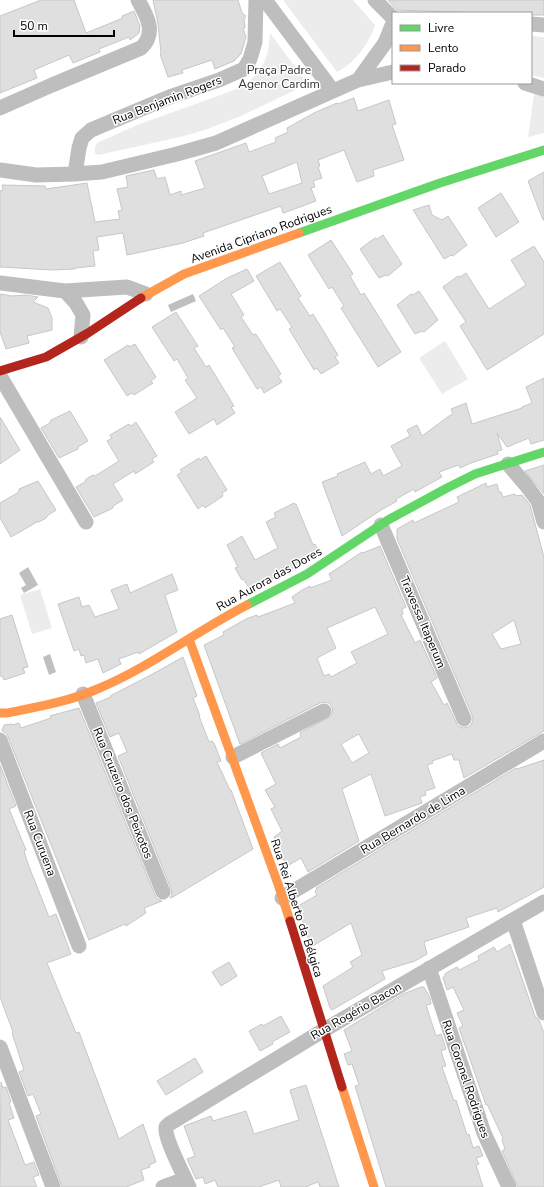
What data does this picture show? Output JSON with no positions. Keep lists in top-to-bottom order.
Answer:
{
  "streets": {
    "main road": ["Avenida Cipriano Rodrigues", "Rua Aurora das Dores", "Rua Rei Alberto da Bélgica"],
    "street": [
      "Rua Benjamin Rogers",
      "Travessa Itaperum",
      "Rua Cruzeiro dos Peixotos",
      "Rua Bernardo de Lima",
      "Rua Curuena",
      "Rua Rogério Bacon",
      "Rua Coronel Rodrigues"
    ]
  },
  "crossings": [
    ["Rua Aurora das Dores", "Travessa Itaperum"],
    ["Rua Aurora das Dores", "Rua Cruzeiro dos Peixotos"],
    ["Rua Aurora das Dores", "Rua Rei Alberto da Bélgica"],
    ["Rua Bernardo de Lima", "Rua Rei Alberto da Bélgica"],
    ["Rua Rei Alberto da Bélgica", "Rua Rogério Bacon"],
    ["Rua Rogério Bacon", "Rua Coronel Rodrigues"]
  ],
  "parks": ["Praça Padre Agenor Cardim"],
  "legend": ["Livre", "Lento", "Parado"],
  "scale_bar": "50 m"
}
